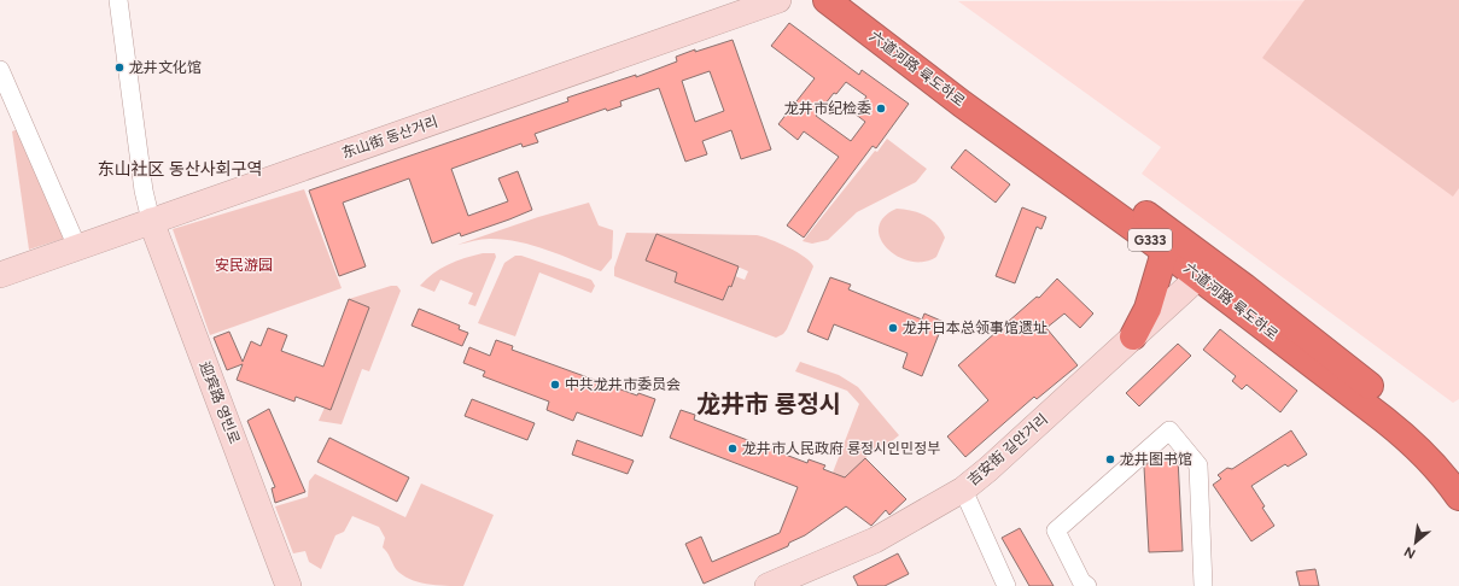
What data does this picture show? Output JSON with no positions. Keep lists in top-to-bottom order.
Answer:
{
  "streets": {
    "highway": ["六道河路 륙도하로", "G333"],
    "street": ["东山街 동산거리", "迎宾路 영빈로", "吉安街 길안거리"]
  },
  "crossings": [
    ["六道河路 륙도하로", "吉安街 길안거리"],
    ["东山街 동산거리", "迎宾路 영빈로"]
  ],
  "districts": ["东山社区 동산사회구역", "龙井市 룡정시"],
  "parks": ["安民游园"],
  "places": [
    "龙井文化馆",
    "龙井市纪检委",
    "龙井日本总领事馆遗址",
    "中共龙井市委员会",
    "龙井市人民政府 룡정시인민정부",
    "龙井图书馆"
  ],
  "north": "bottom left"
}
